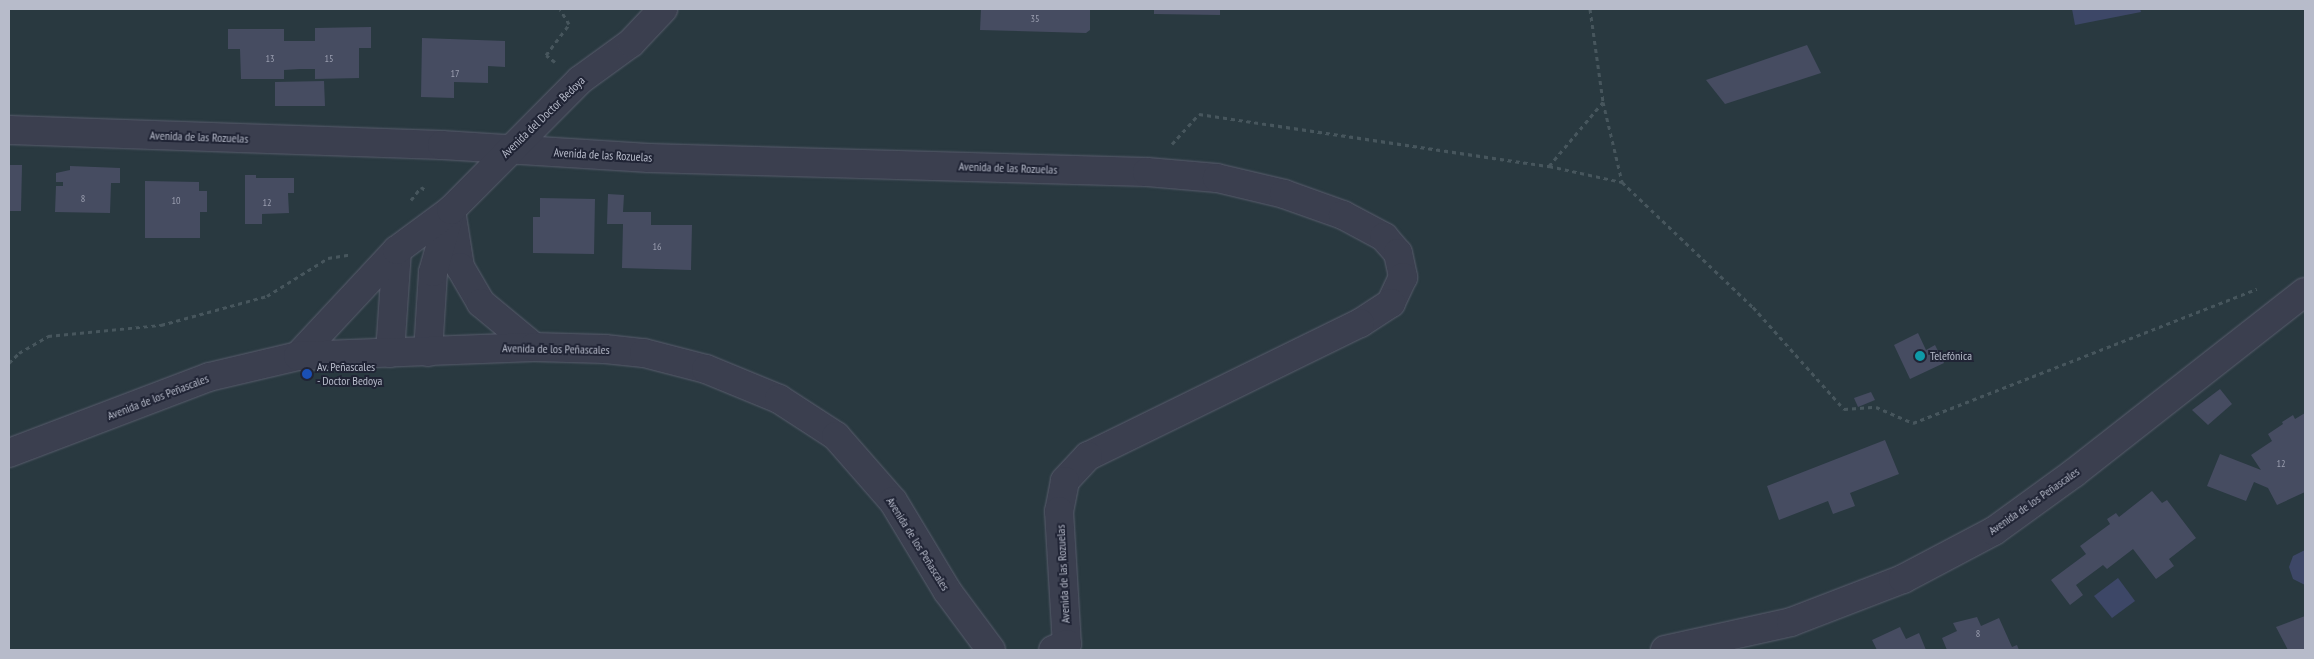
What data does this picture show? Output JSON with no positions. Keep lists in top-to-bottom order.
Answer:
{
  "streets": {
    "street": ["Avenida del Doctor Bedoya", "Avenida de las Rozuelas", "Avenida de los Peñascales"]
  },
  "crossings": [
    ["Avenida del Doctor Bedoya", "Avenida de las Rozuelas"],
    ["Avenida del Doctor Bedoya", "Avenida de los Peñascales"]
  ],
  "places": ["Telefónica", "Av. Peñascales - Doctor Bedoya"],
  "house_numbers": [
    "35",
    "13",
    "15",
    "17",
    "8",
    "10",
    "12",
    "16",
    "12",
    "8"
  ]
}
